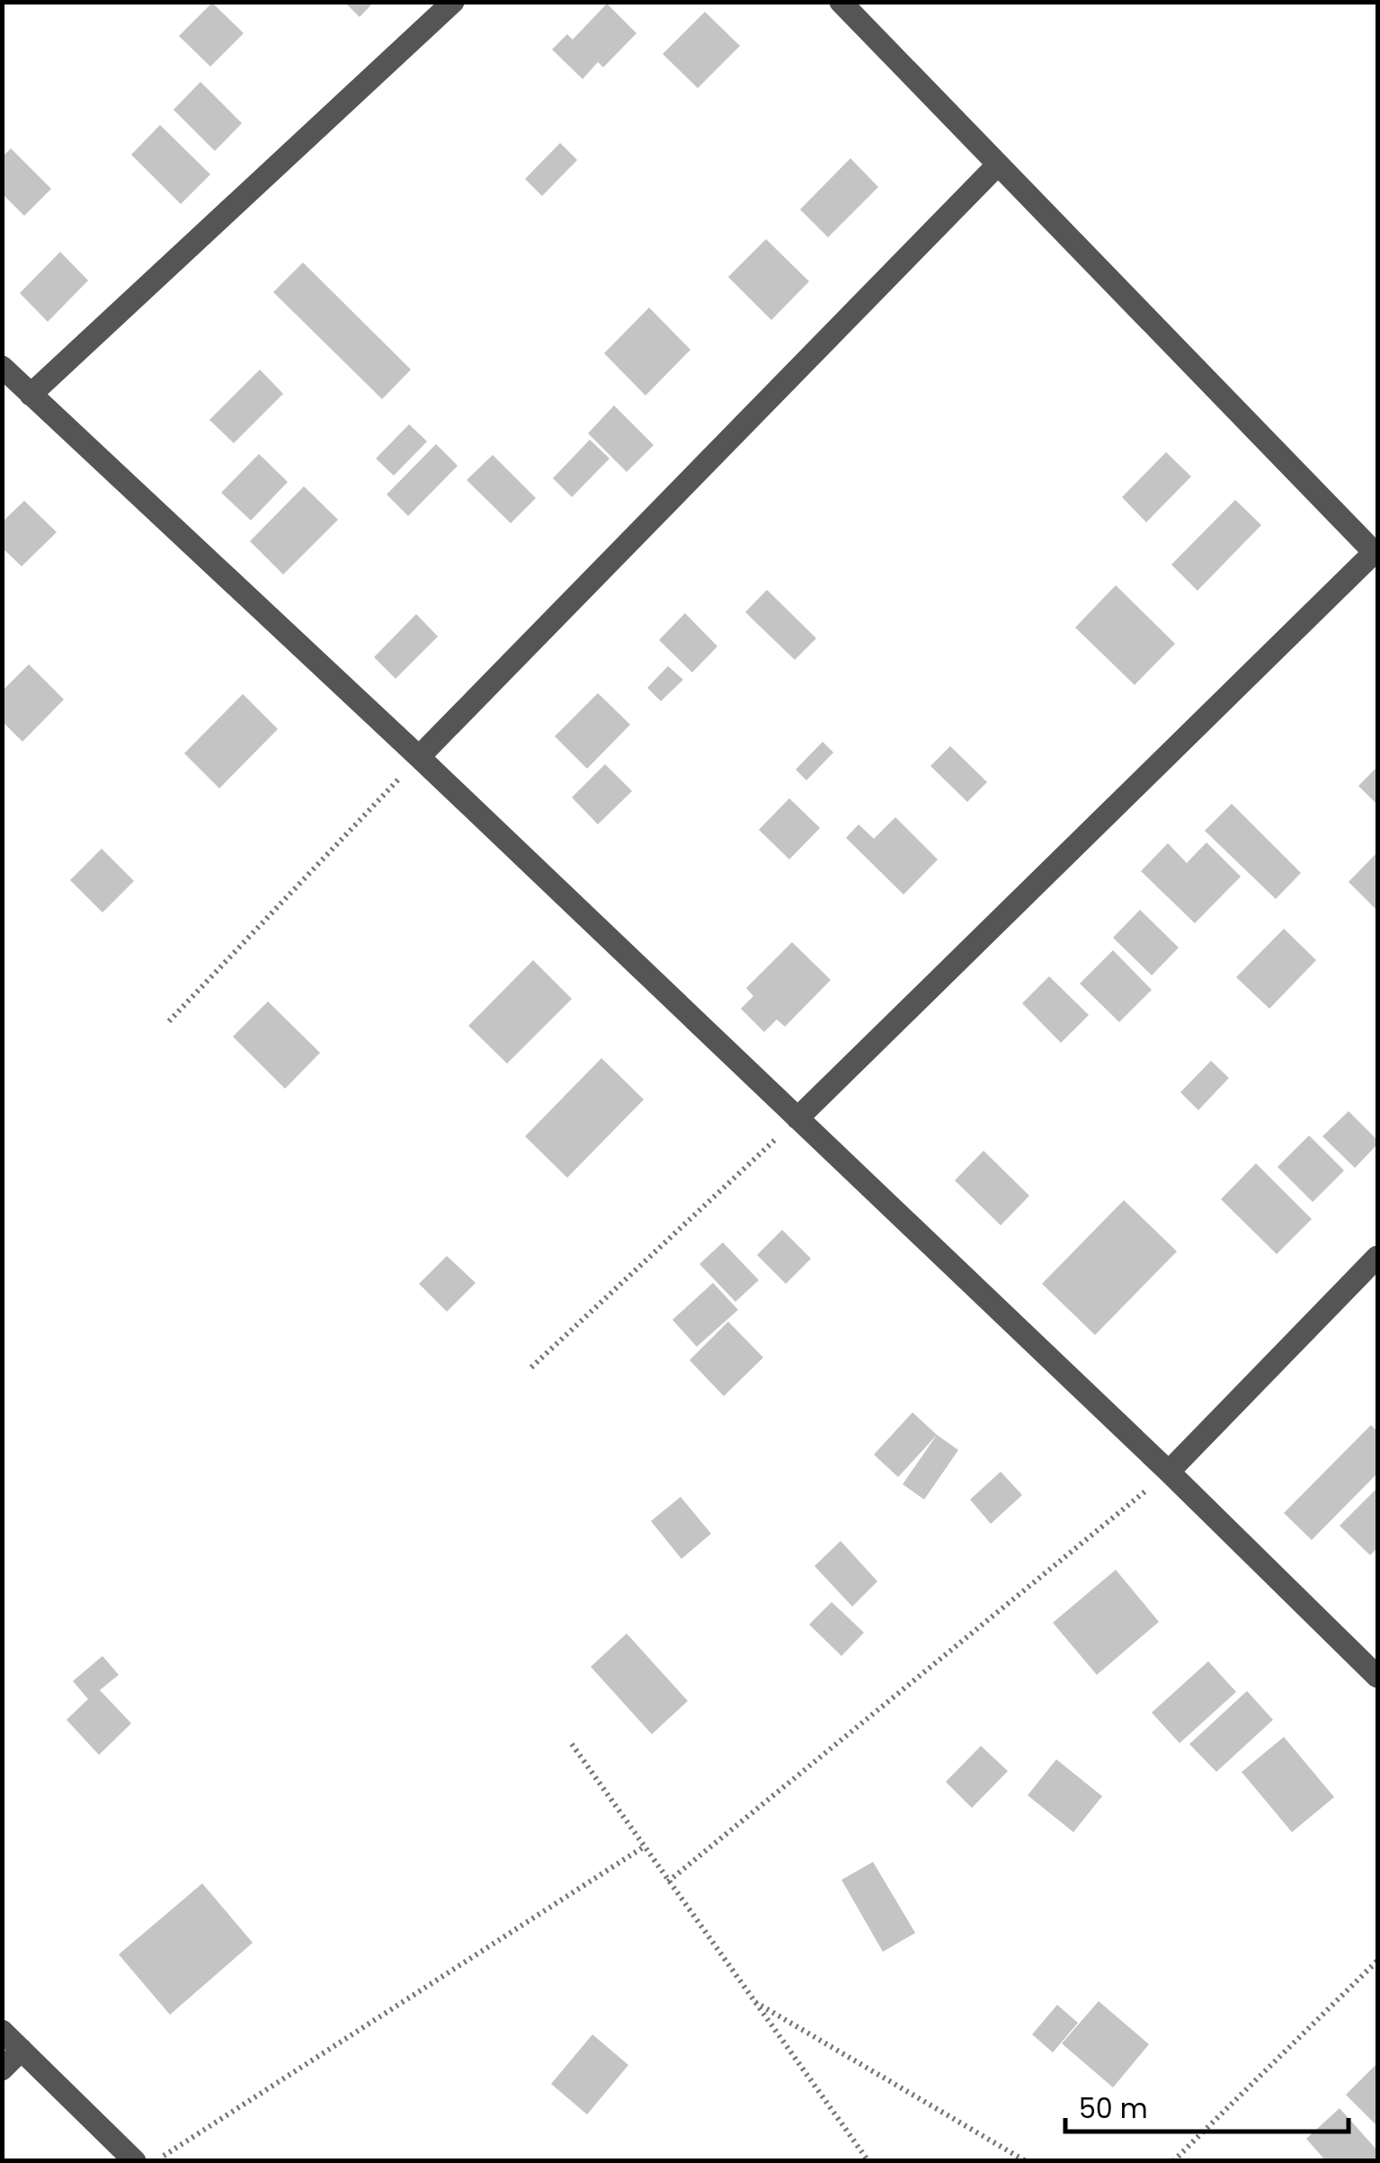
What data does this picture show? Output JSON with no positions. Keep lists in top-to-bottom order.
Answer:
{
  "scale_bar": "50 m"
}
